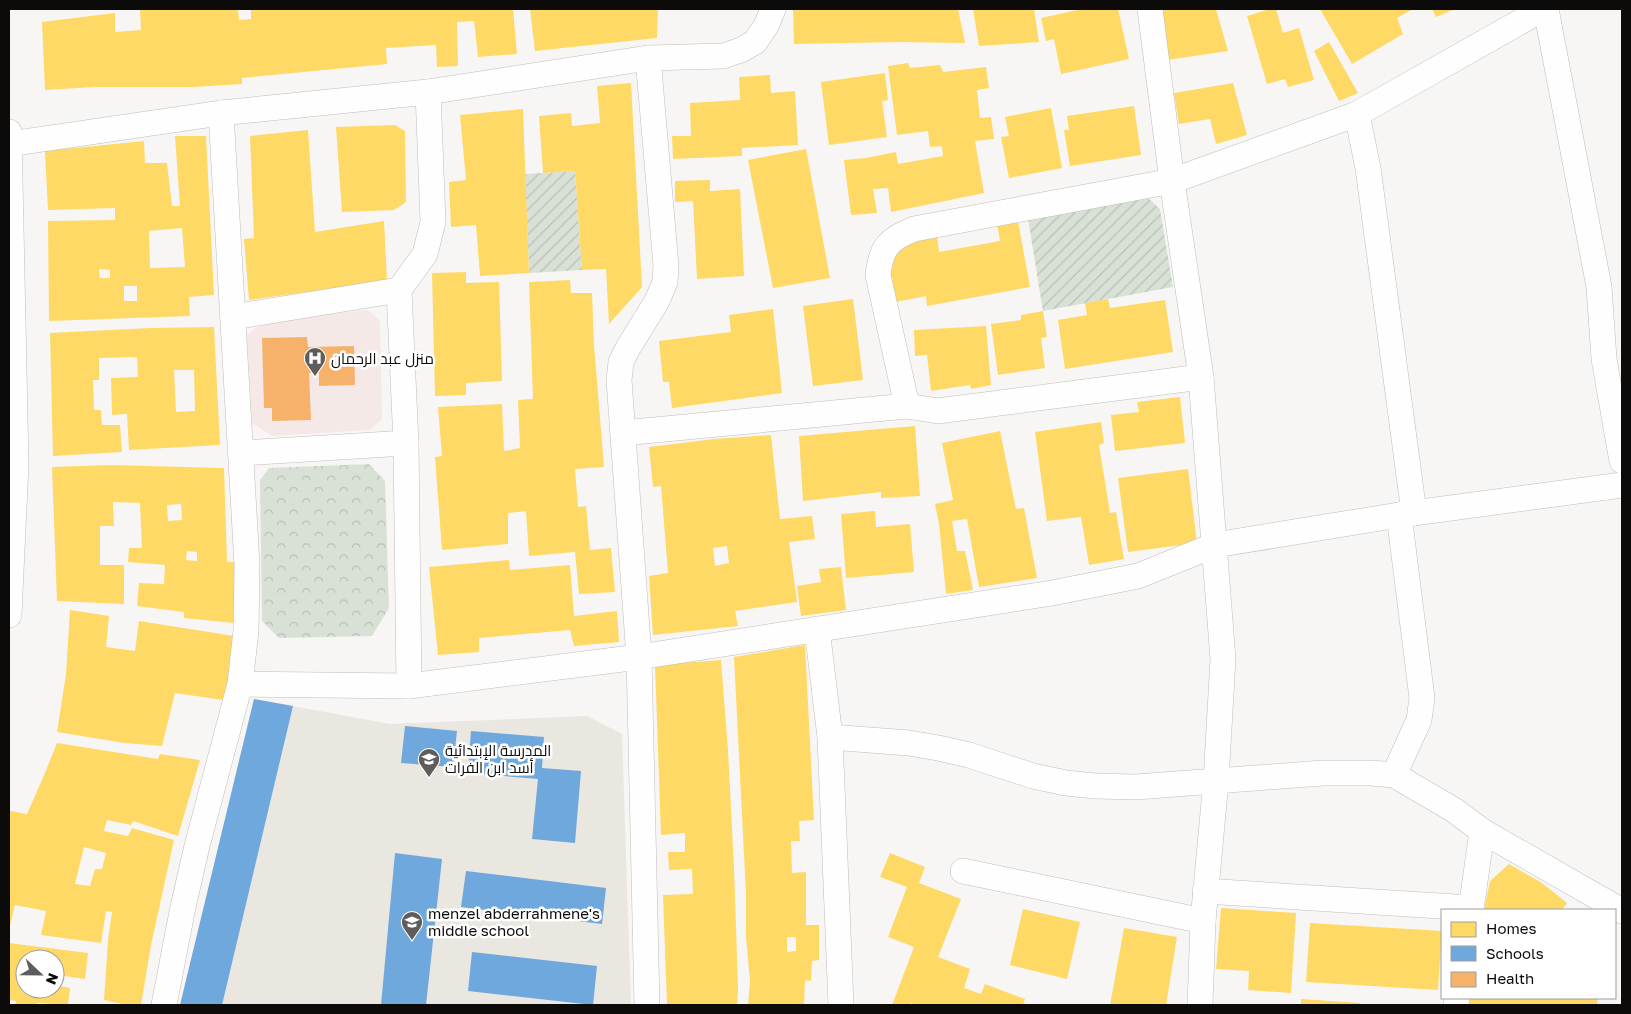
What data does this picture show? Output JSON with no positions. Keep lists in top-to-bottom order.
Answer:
{
  "places": {
    "hospital": ["منزل عبد الرحمان"],
    "school or university": ["المدرسة الإبتدائية أسد ابن الفرات", "menzel abderrahmene's middle school"]
  },
  "legend": ["Homes", "Schools", "Health"],
  "north": "right"
}
